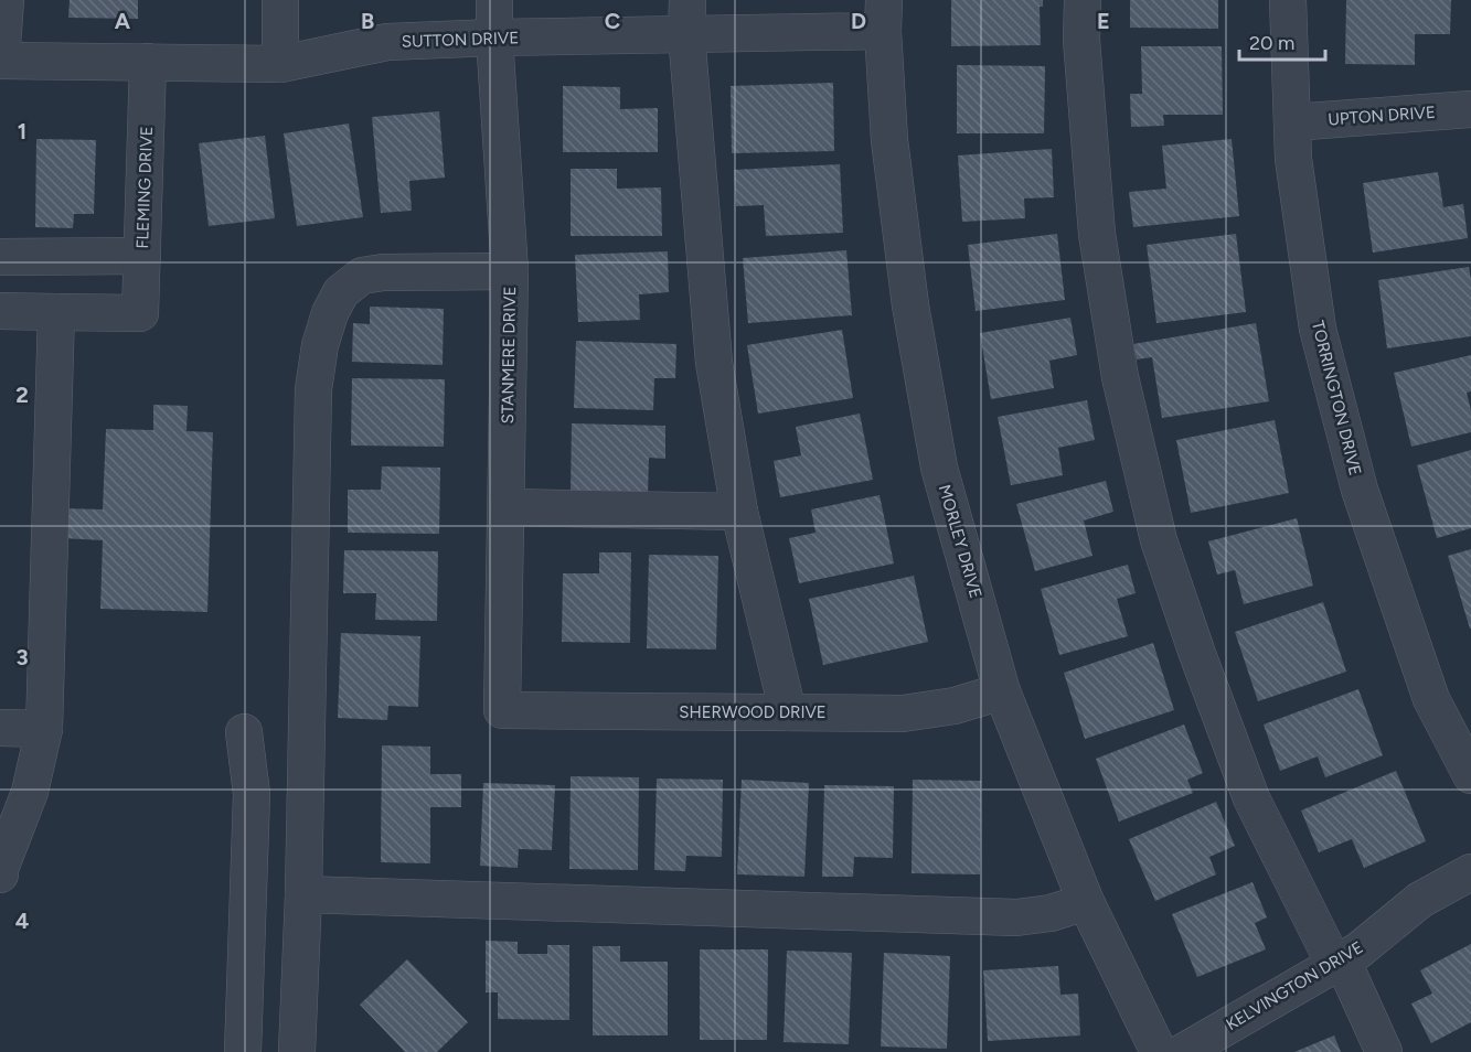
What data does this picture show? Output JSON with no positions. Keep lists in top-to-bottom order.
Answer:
{
  "streets": {
    "street": [
      "SUTTON DRIVE",
      "UPTON DRIVE",
      "FLEMING DRIVE",
      "STANMERE DRIVE",
      "TORRINGTON DRIVE",
      "MORLEY DRIVE",
      "SHERWOOD DRIVE",
      "KELVINGTON DRIVE"
    ]
  },
  "crossings": [
    ["SUTTON DRIVE", "FLEMING DRIVE"],
    ["SUTTON DRIVE", "STANMERE DRIVE"],
    ["SUTTON DRIVE", "MORLEY DRIVE"],
    ["UPTON DRIVE", "TORRINGTON DRIVE"],
    ["STANMERE DRIVE", "SHERWOOD DRIVE"],
    ["MORLEY DRIVE", "SHERWOOD DRIVE"]
  ],
  "scale_bar": "20 m",
  "grid": {
    "columns": [
      "A",
      "B",
      "C",
      "D",
      "E"
    ],
    "rows": [
      "1",
      "2",
      "3",
      "4"
    ]
  }
}
